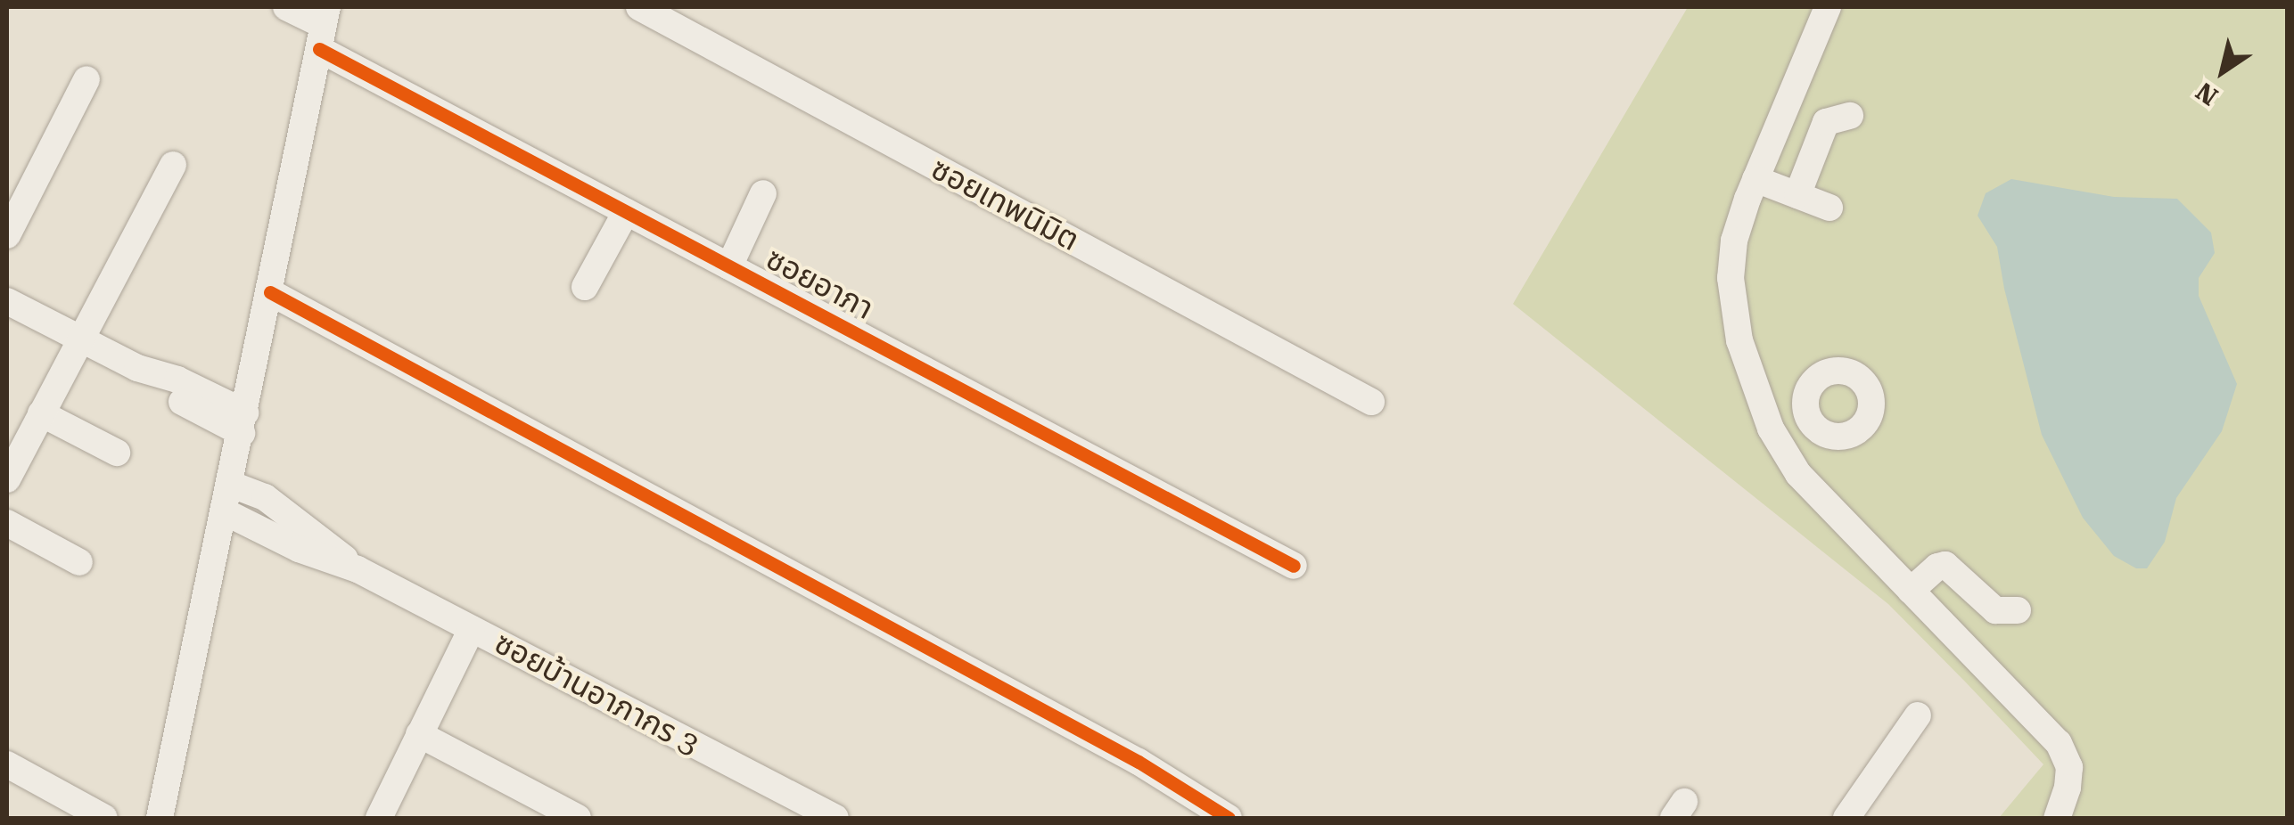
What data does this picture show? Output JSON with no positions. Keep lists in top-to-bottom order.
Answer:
{
  "streets": {
    "street": ["ซอยเทพนิมิต", "ซอยอาภา", "ซอยบ้านอาภากร 3"]
  },
  "north": "bottom left"
}
